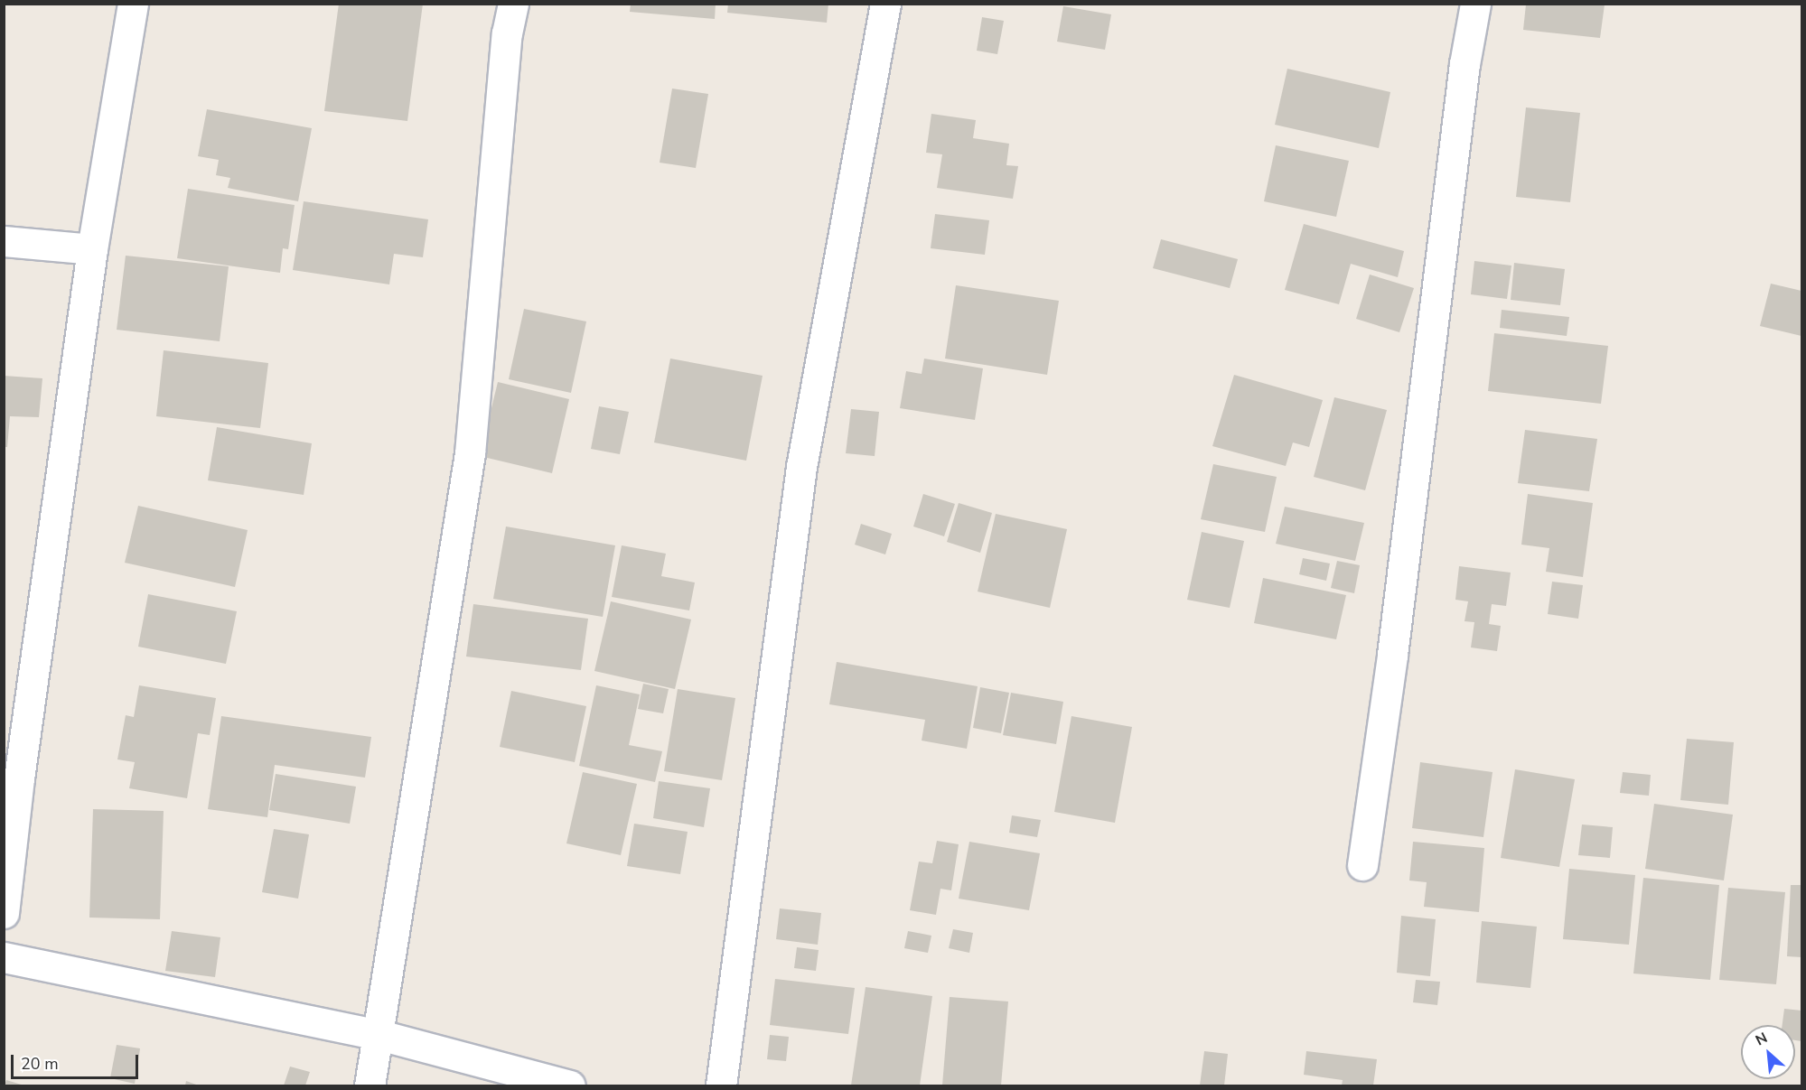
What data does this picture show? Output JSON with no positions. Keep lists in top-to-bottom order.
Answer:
{
  "scale_bar": "20 m",
  "north": "top left"
}
